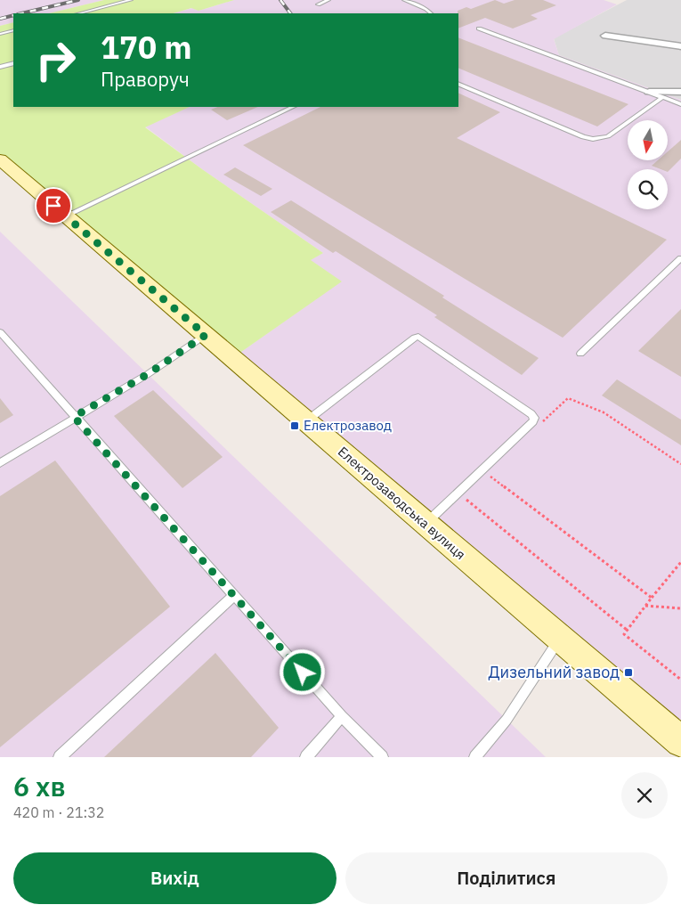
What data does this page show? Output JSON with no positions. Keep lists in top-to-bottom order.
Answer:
{
  "streets": {
    "main road": ["Електрозаводська вулиця"]
  },
  "places": {
    "transit": ["Електрозавод", "Дизельний завод"]
  },
  "north": "bottom",
  "page": {
    "turn": ["170 m", "Праворуч"],
    "heading": ["6 хв", "420 m · 21:32"],
    "buttons": ["Вихід", "Поділитися"]
  }
}
